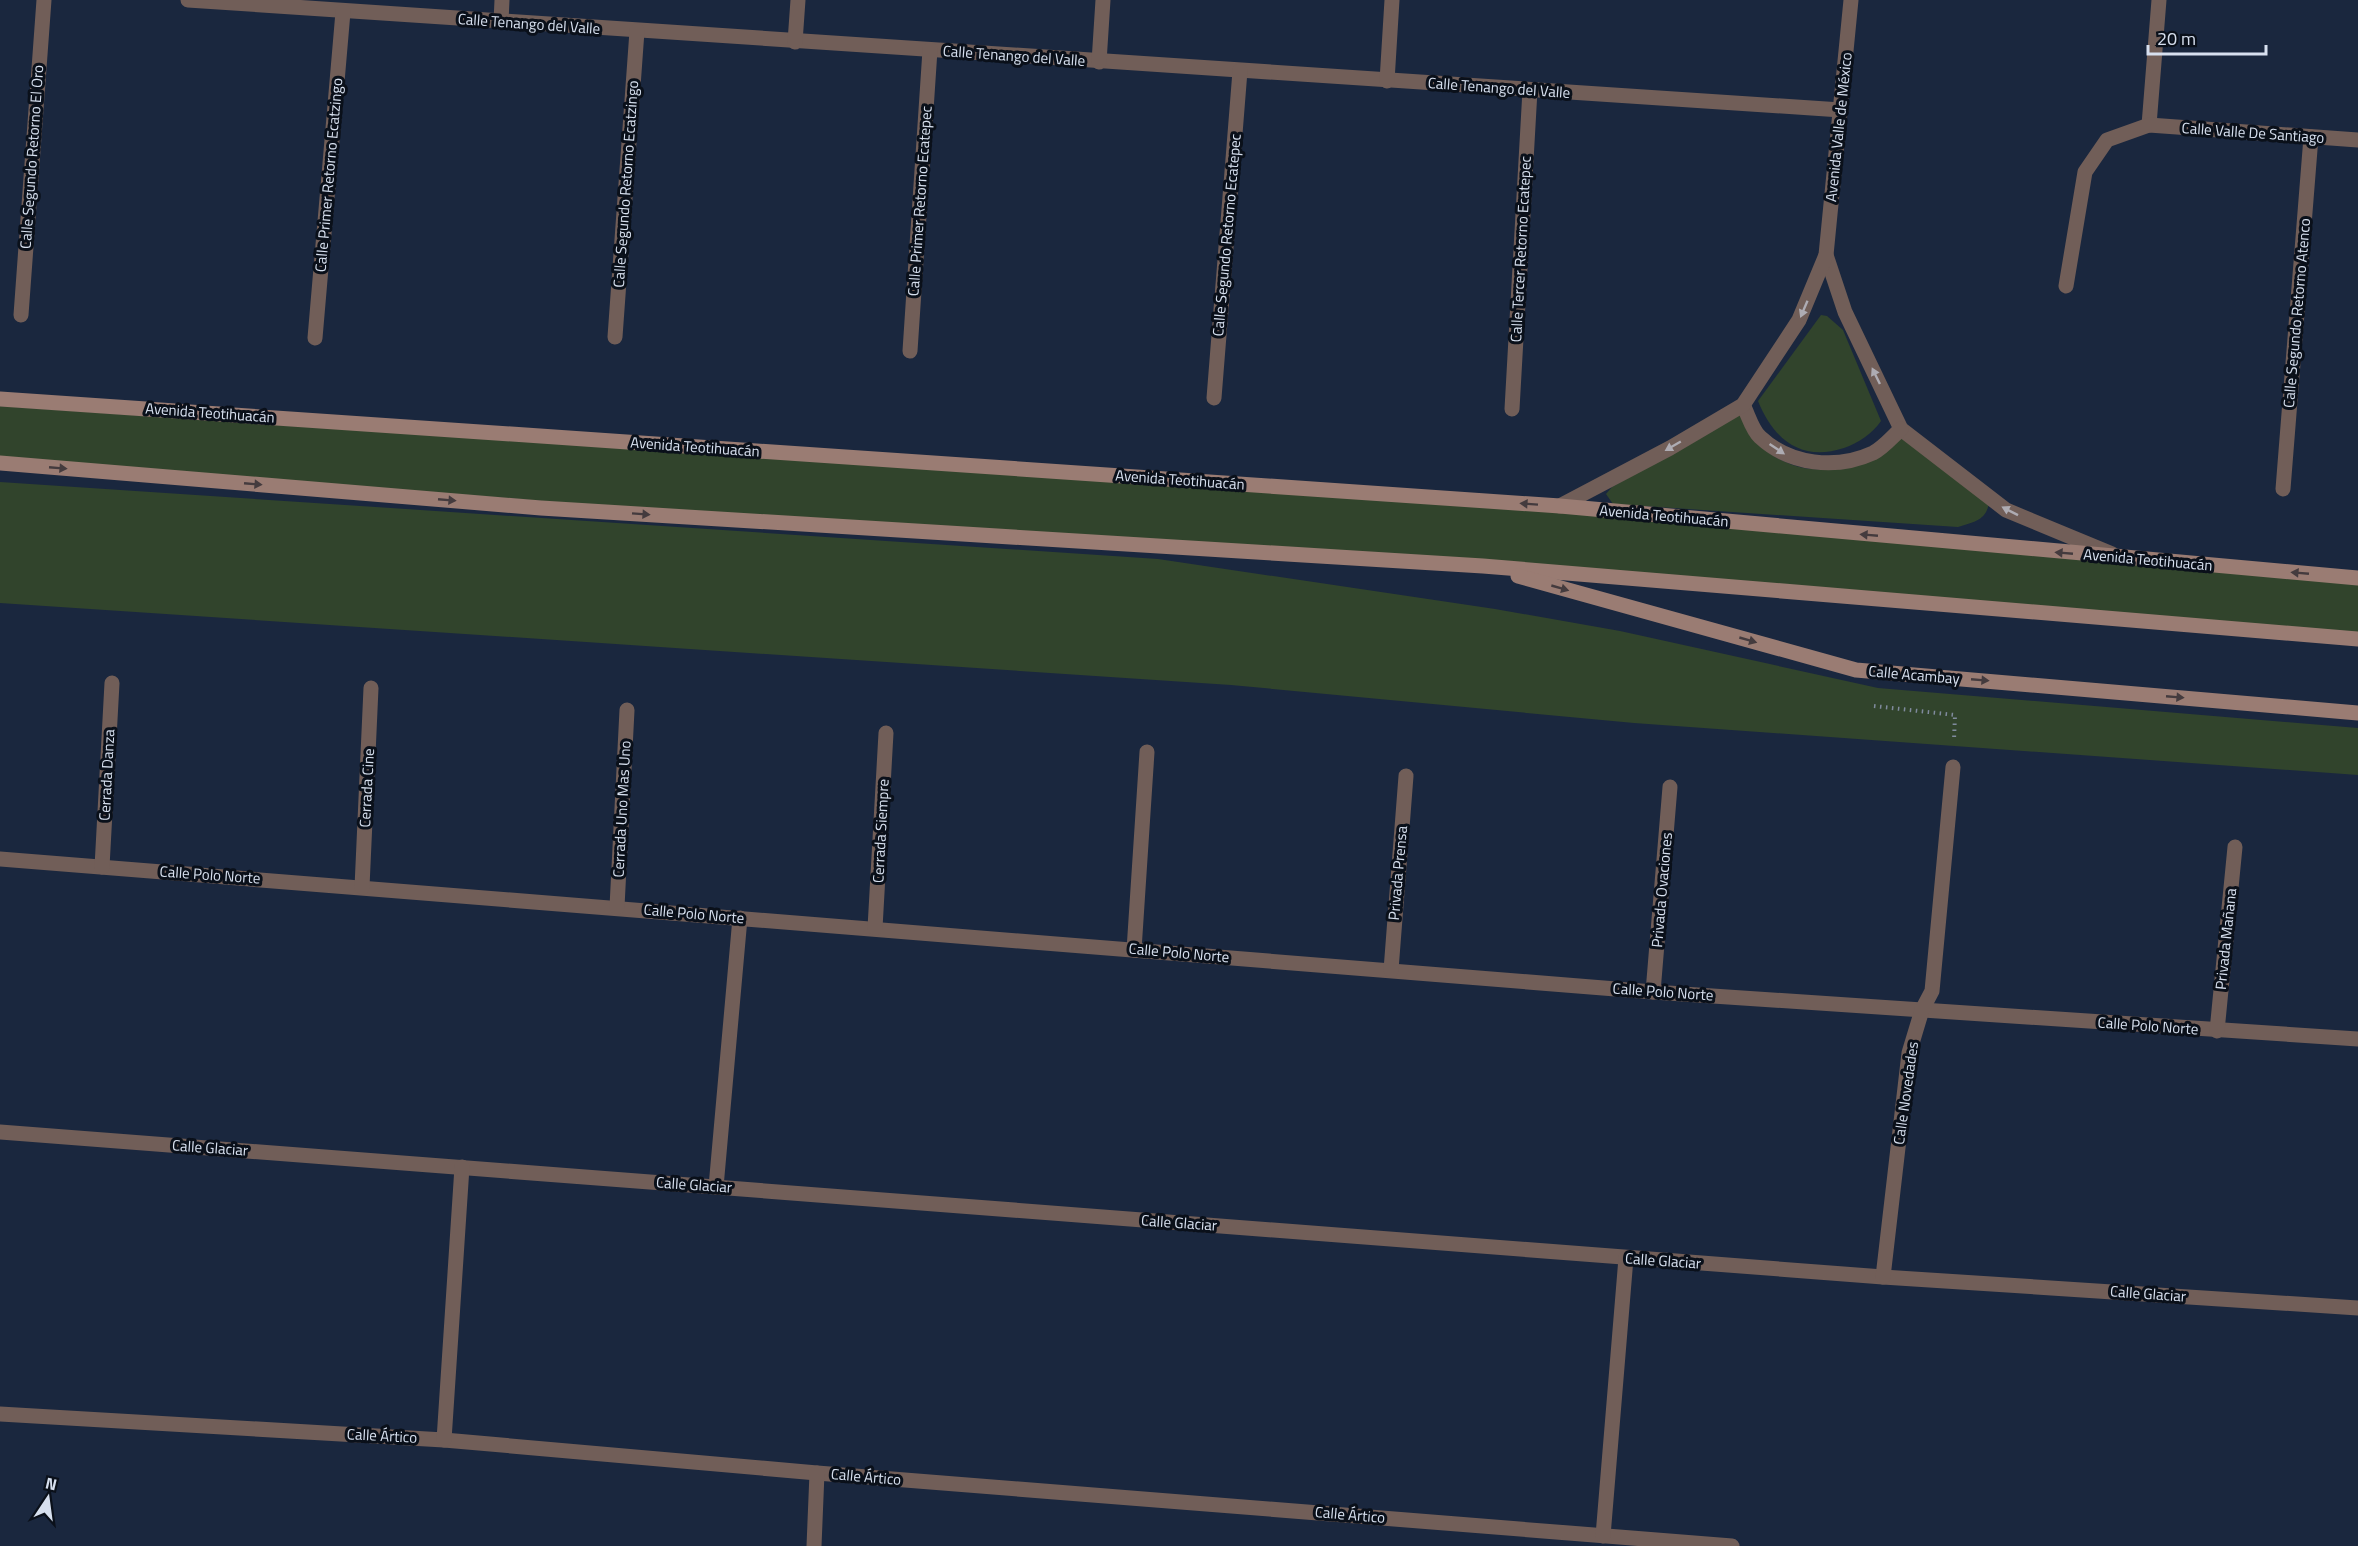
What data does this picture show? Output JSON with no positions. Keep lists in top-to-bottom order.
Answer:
{
  "streets": {
    "main road": ["Avenida Teotihuacán", "Calle Acambay"],
    "street": [
      "Calle Tenango del Valle",
      "Avenida Valle de México",
      "Calle Valle De Santiago",
      "Calle Segundo Retorno El Oro",
      "Calle Primer Retorno Ecatzingo",
      "Calle Segundo Retorno Ecatzingo",
      "Calle Primer Retorno Ecatepec",
      "Calle Segundo Retorno Ecatepec",
      "Calle Tercer Retorno Ecatepec",
      "Calle Segundo Retorno Atenco",
      "Cerrada Danza",
      "Cerrada Cine",
      "Cerrada Uno Mas Uno",
      "Cerrada Siempre",
      "Privada Prensa",
      "Calle Polo Norte",
      "Privada Ovaciones",
      "Privada Mañana",
      "Calle Novedades",
      "Calle Glaciar",
      "Calle Ártico"
    ]
  },
  "crossings": [
    ["Calle Tenango del Valle", "Avenida Valle de México"],
    ["Calle Tenango del Valle", "Calle Primer Retorno Ecatzingo"],
    ["Calle Tenango del Valle", "Calle Segundo Retorno Ecatzingo"],
    ["Calle Tenango del Valle", "Calle Primer Retorno Ecatepec"],
    ["Calle Tenango del Valle", "Calle Segundo Retorno Ecatepec"],
    ["Calle Tenango del Valle", "Calle Tercer Retorno Ecatepec"],
    ["Avenida Valle de México", "Avenida Teotihuacán"],
    ["Calle Valle De Santiago", "Calle Segundo Retorno Atenco"],
    ["Cerrada Danza", "Calle Polo Norte"],
    ["Cerrada Cine", "Calle Polo Norte"],
    ["Cerrada Uno Mas Uno", "Calle Polo Norte"],
    ["Cerrada Siempre", "Calle Polo Norte"],
    ["Privada Prensa", "Calle Polo Norte"],
    ["Calle Polo Norte", "Privada Ovaciones"],
    ["Calle Polo Norte", "Privada Mañana"],
    ["Calle Polo Norte", "Calle Novedades"],
    ["Calle Novedades", "Calle Glaciar"]
  ],
  "scale_bar": "20 m",
  "north": "top"
}
